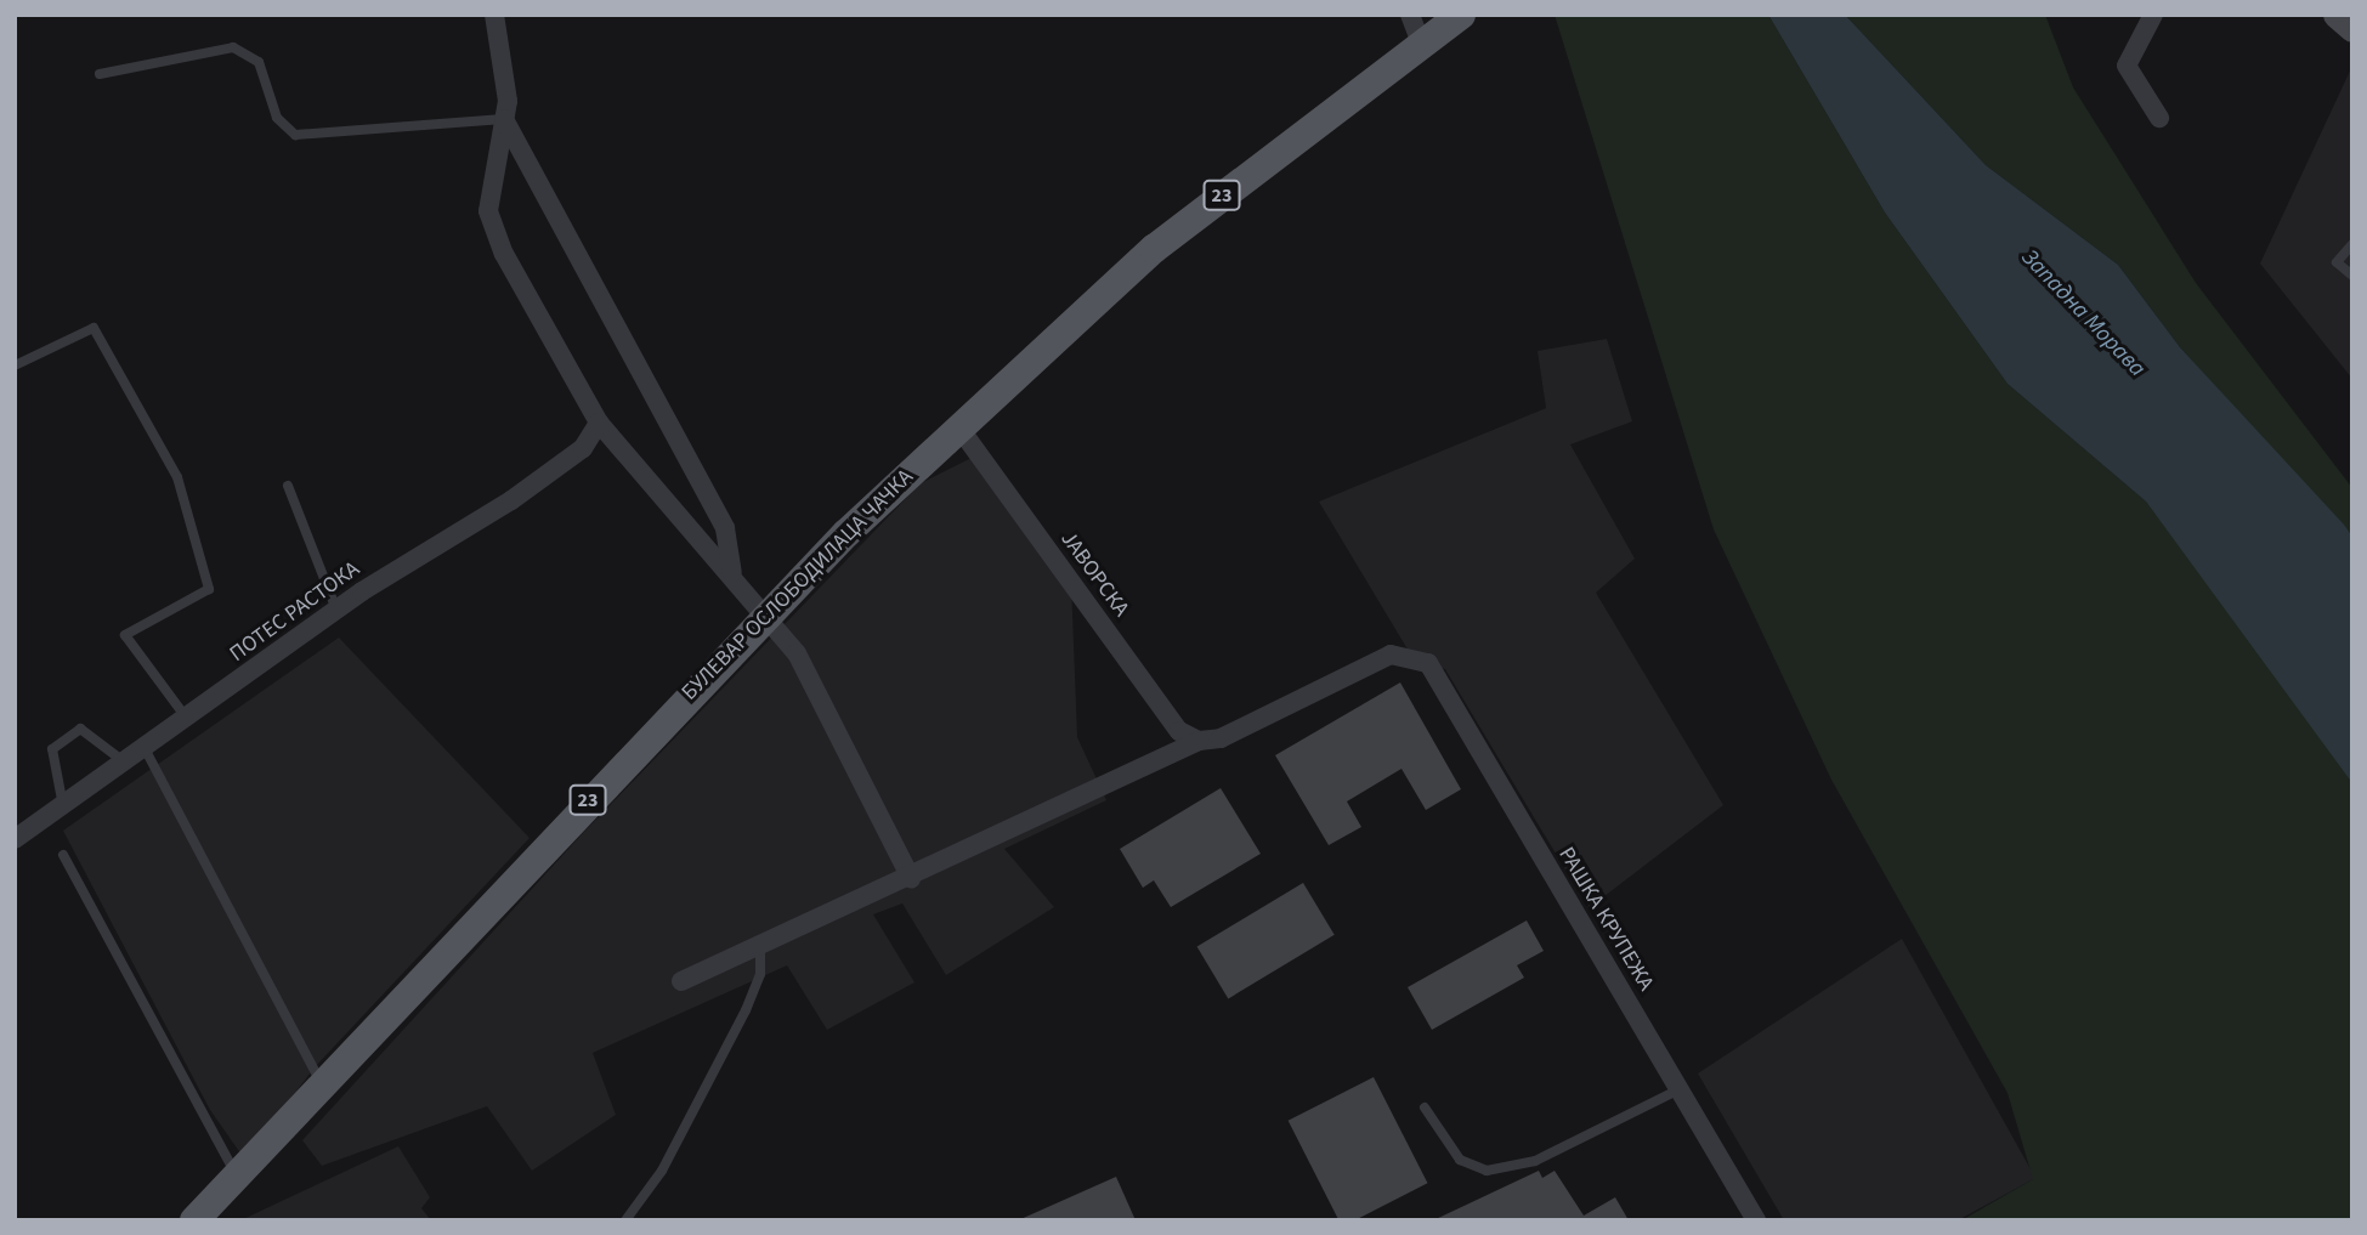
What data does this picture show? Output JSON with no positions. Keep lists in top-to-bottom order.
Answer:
{
  "streets": {
    "main road": ["23", "БУЛЕВАР ОСЛОБОДИЛАЦА ЧАЧКА"],
    "street": ["ЈАВОРСКА", "ПОТЕС РАСТОКА", "РАШКА КРУПЕЖА"]
  },
  "crossings": [
    ["ЈАВОРСКА", "БУЛЕВАР ОСЛОБОДИЛАЦА ЧАЧКА"],
    ["ЈАВОРСКА", "РАШКА КРУПЕЖА"]
  ],
  "water": ["Западна Морава"]
}
